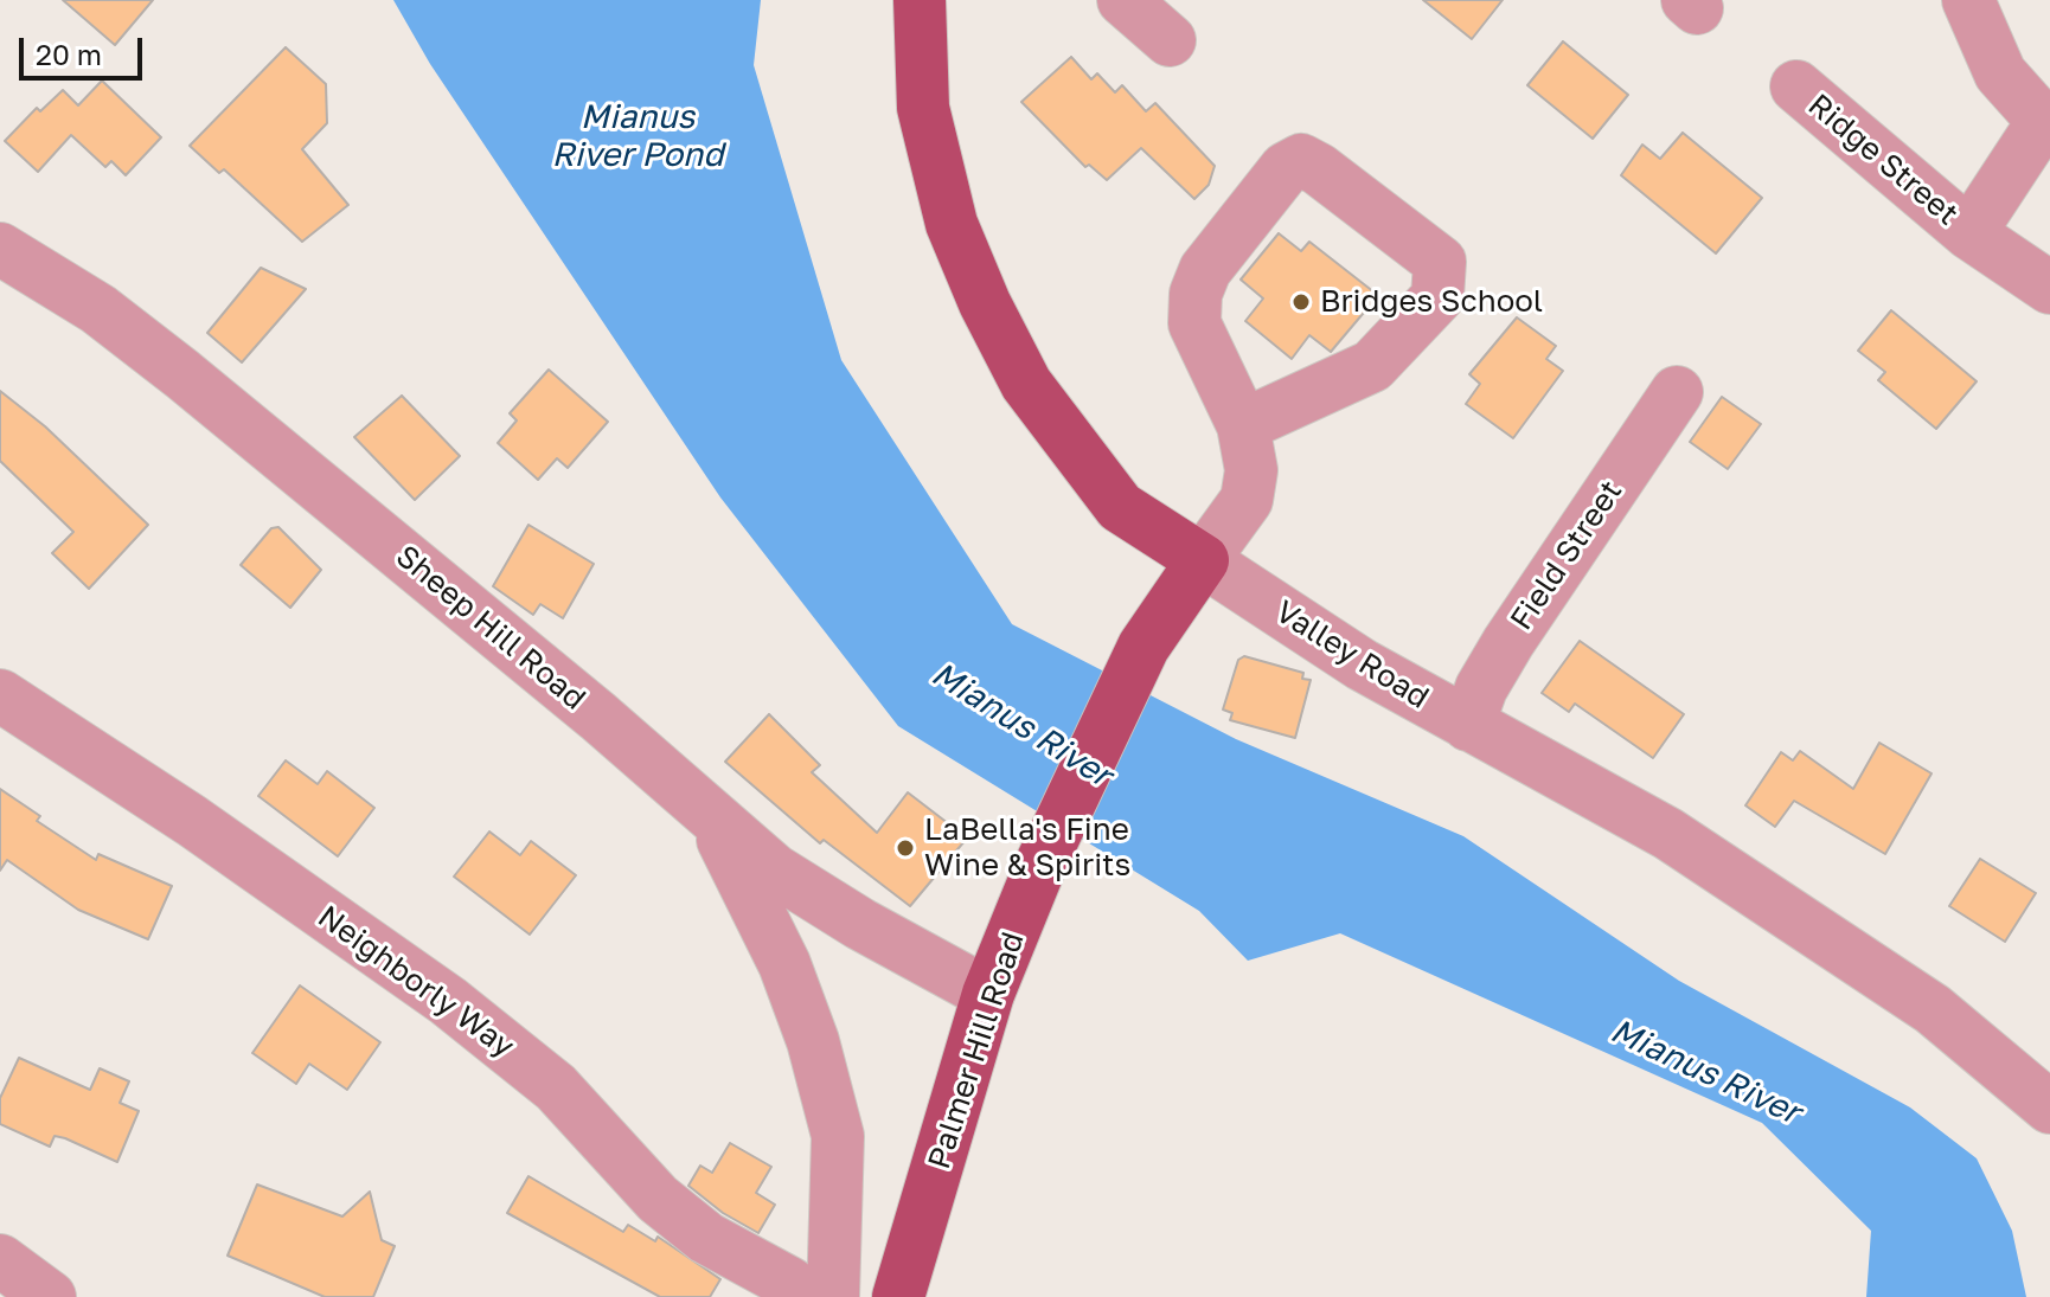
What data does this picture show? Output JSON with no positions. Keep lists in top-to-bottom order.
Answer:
{
  "streets": {
    "main road": ["Valley Road", "Palmer Hill Road"],
    "street": [
      "Ridge Street",
      "Field Street",
      "Sheep Hill Road",
      "Neighborly Way"
    ]
  },
  "crossings": [
    ["Field Street", "Valley Road"],
    ["Sheep Hill Road", "Palmer Hill Road"],
    ["Valley Road", "Palmer Hill Road"]
  ],
  "water": ["Mianus River Pond", "Mianus River"],
  "places": ["Bridges School", "LaBella's Fine Wine & Spirits"],
  "scale_bar": "20 m"
}
